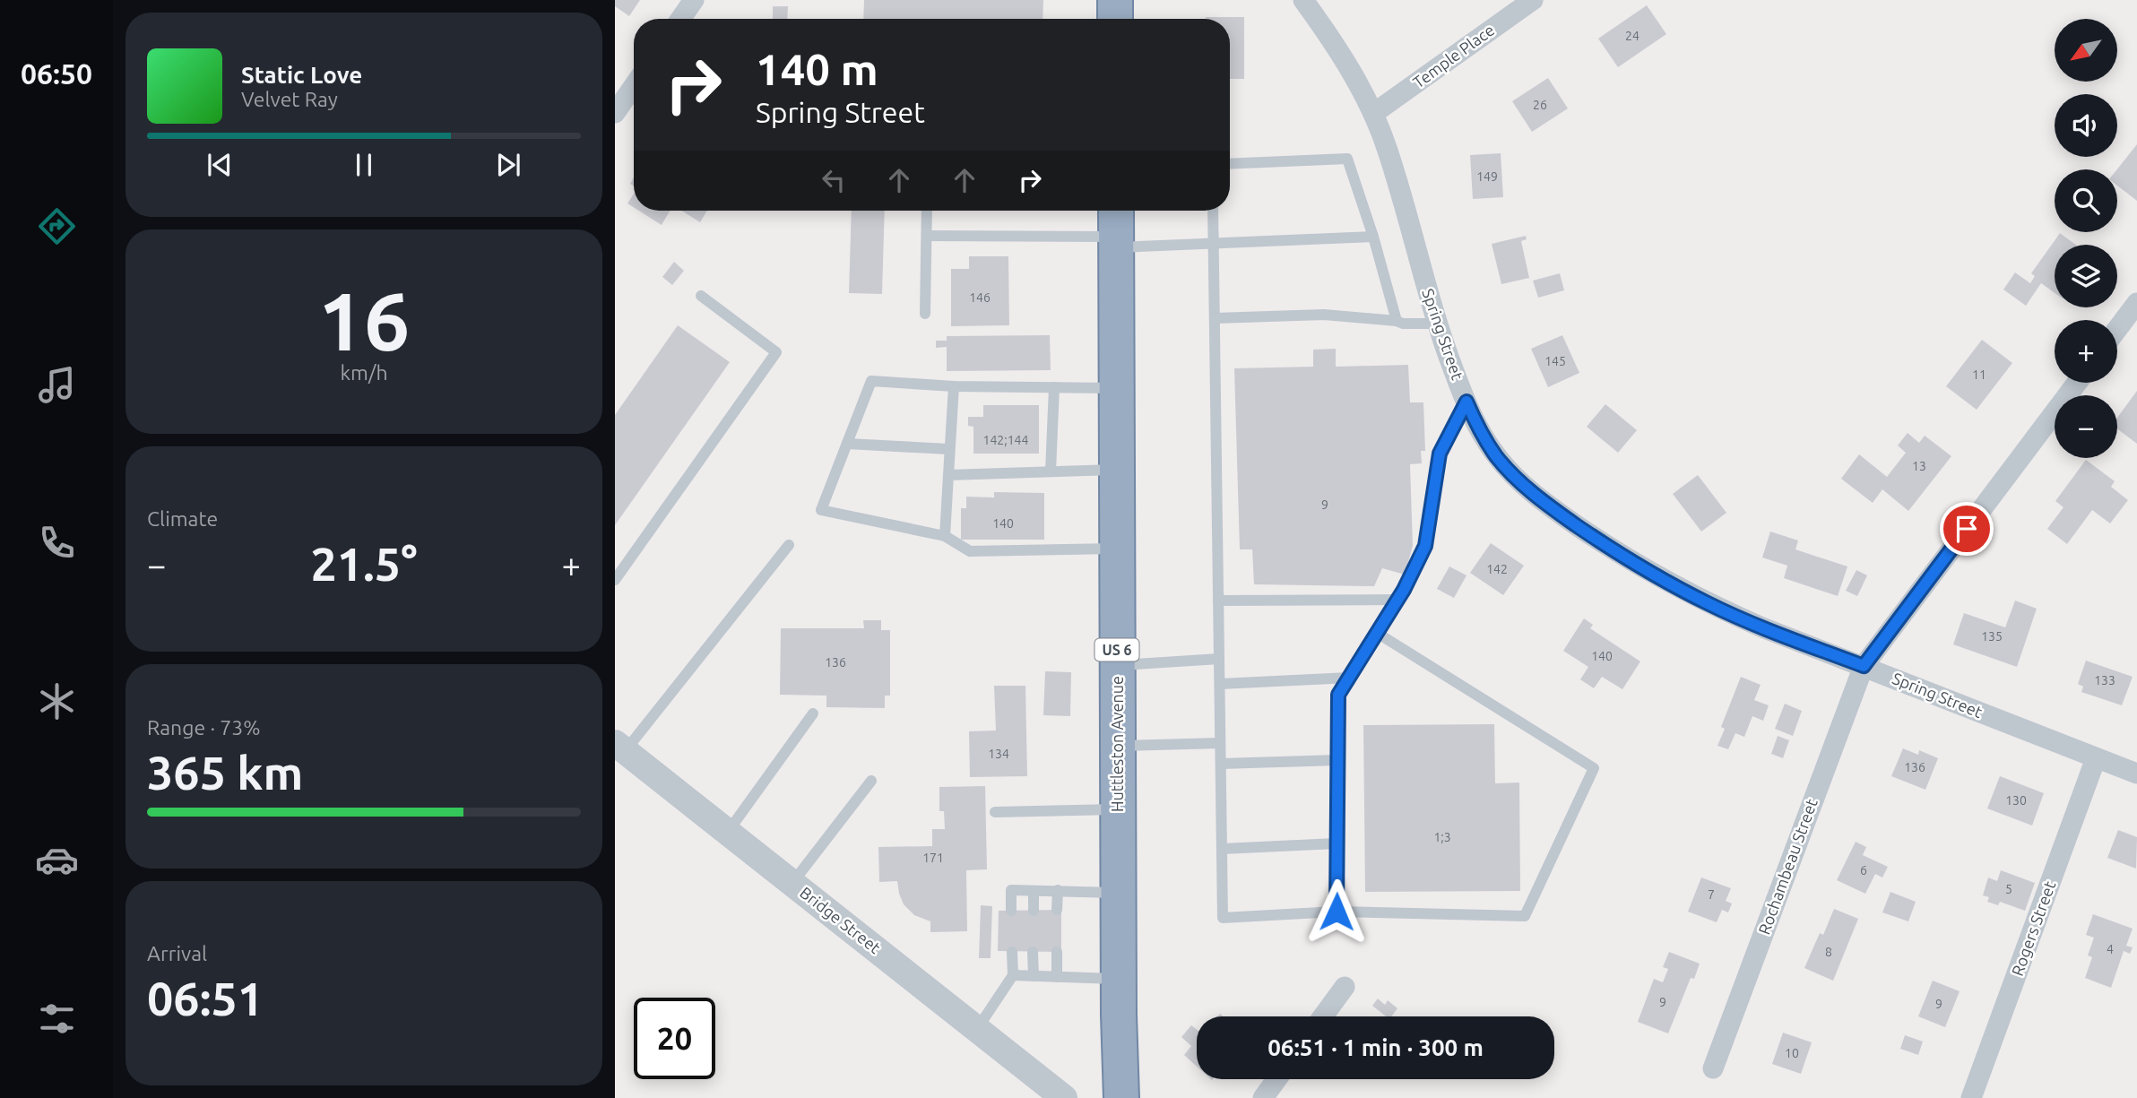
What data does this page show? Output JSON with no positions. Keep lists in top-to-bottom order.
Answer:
{
  "streets": {
    "highway": ["US 6", "Huttleston Avenue"],
    "street": [
      "Temple Place",
      "Spring Street",
      "Rochambeau Street",
      "Bridge Street",
      "Rogers Street"
    ]
  },
  "crossings": [
    ["Temple Place", "Spring Street"],
    ["Spring Street", "Rochambeau Street"],
    ["Spring Street", "Rogers Street"]
  ],
  "house_numbers": [
    "24",
    "26",
    "149",
    "146",
    "145",
    "11",
    "142;144",
    "13",
    "9",
    "140",
    "142",
    "135",
    "140",
    "136",
    "133",
    "134",
    "136",
    "130",
    "1;3",
    "171",
    "6",
    "5",
    "7",
    "4",
    "8",
    "9",
    "9",
    "10"
  ],
  "north": "bottom left",
  "page": {
    "tabs": "06:50",
    "map_buttons": ["+", "−"],
    "turn": ["140 m", "Spring Street"],
    "song": ["Static Love", "Velvet Ray"],
    "tile": [
      ["16", "km/h"],
      "Climate",
      ["Range · 73%", "365 km"],
      ["Arrival", "06:51"]
    ],
    "heat": ["−", "21.5°", "+"],
    "limit": "20",
    "trip": "06:51 · 1 min · 300 m"
  }
}
